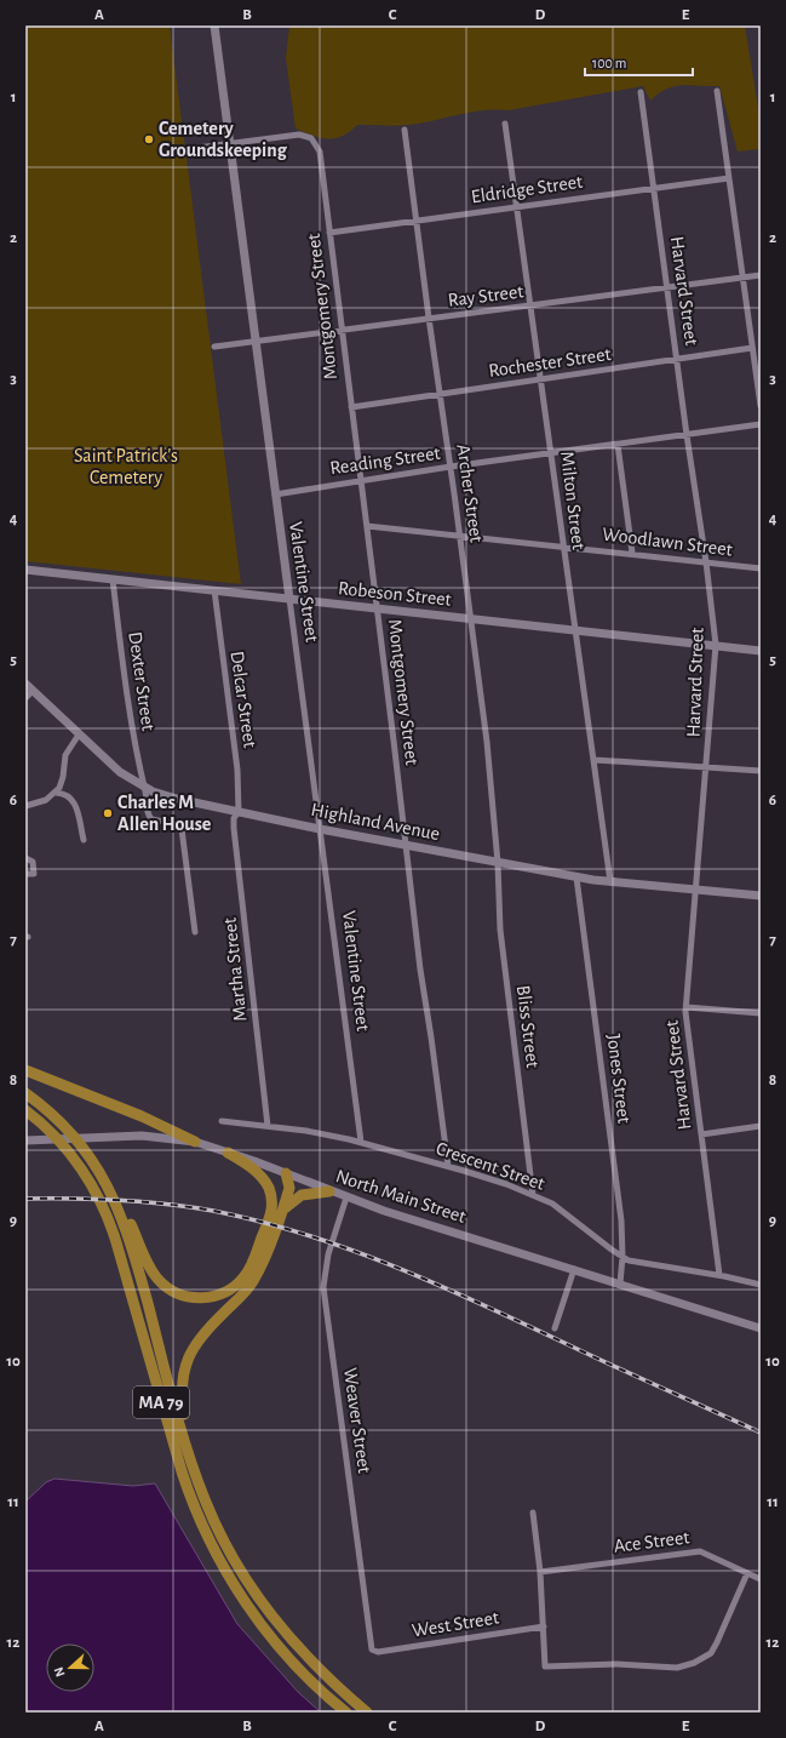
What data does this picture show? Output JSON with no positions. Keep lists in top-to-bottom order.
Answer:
{
  "streets": {
    "highway": ["MA 79"],
    "main road": [
      "Valentine Street",
      "Robeson Street",
      "Highland Avenue",
      "North Main Street"
    ],
    "street": [
      "Eldridge Street",
      "Harvard Street",
      "Ray Street",
      "Montgomery Street",
      "Rochester Street",
      "Reading Street",
      "Archer Street",
      "Milton Street",
      "Woodlawn Street",
      "Dexter Street",
      "Delcar Street",
      "Martha Street",
      "Bliss Street",
      "Jones Street",
      "Crescent Street",
      "Weaver Street",
      "Ace Street",
      "West Street"
    ]
  },
  "crossings": [
    ["Eldridge Street", "Harvard Street"],
    ["Eldridge Street", "Montgomery Street"],
    ["Eldridge Street", "Archer Street"],
    ["Eldridge Street", "Milton Street"],
    ["Harvard Street", "Ray Street"],
    ["Harvard Street", "Rochester Street"],
    ["Harvard Street", "Reading Street"],
    ["Harvard Street", "Woodlawn Street"],
    ["Harvard Street", "Robeson Street"],
    ["Harvard Street", "Highland Avenue"],
    ["Harvard Street", "Crescent Street"],
    ["Ray Street", "Montgomery Street"],
    ["Ray Street", "Archer Street"],
    ["Ray Street", "Milton Street"],
    ["Ray Street", "Valentine Street"],
    ["Montgomery Street", "Rochester Street"],
    ["Montgomery Street", "Reading Street"],
    ["Montgomery Street", "Woodlawn Street"],
    ["Montgomery Street", "Valentine Street"],
    ["Montgomery Street", "Robeson Street"],
    ["Montgomery Street", "Highland Avenue"],
    ["Montgomery Street", "Crescent Street"],
    ["Rochester Street", "Archer Street"],
    ["Rochester Street", "Milton Street"],
    ["Reading Street", "Archer Street"],
    ["Reading Street", "Milton Street"],
    ["Reading Street", "Valentine Street"],
    ["Archer Street", "Woodlawn Street"],
    ["Archer Street", "Robeson Street"],
    ["Archer Street", "Highland Avenue"],
    ["Archer Street", "Bliss Street"],
    ["Milton Street", "Woodlawn Street"],
    ["Milton Street", "Robeson Street"],
    ["Milton Street", "Highland Avenue"],
    ["Valentine Street", "Robeson Street"],
    ["Valentine Street", "Highland Avenue"],
    ["Valentine Street", "Crescent Street"],
    ["Robeson Street", "Dexter Street"],
    ["Robeson Street", "Delcar Street"],
    ["Dexter Street", "Highland Avenue"],
    ["Delcar Street", "Highland Avenue"],
    ["Delcar Street", "Martha Street"],
    ["Highland Avenue", "Martha Street"],
    ["Highland Avenue", "Bliss Street"],
    ["Highland Avenue", "Jones Street"],
    ["Martha Street", "Crescent Street"],
    ["Bliss Street", "Crescent Street"],
    ["Jones Street", "Crescent Street"],
    ["Jones Street", "North Main Street"],
    ["North Main Street", "Weaver Street"],
    ["Weaver Street", "West Street"]
  ],
  "parks": ["Saint Patrick's Cemetery"],
  "places": ["Cemetery Groundskeeping", "Charles M Allen House"],
  "scale_bar": "100 m",
  "north": "left",
  "grid": {
    "columns": [
      "A",
      "B",
      "C",
      "D",
      "E"
    ],
    "rows": [
      "1",
      "2",
      "3",
      "4",
      "5",
      "6",
      "7",
      "8",
      "9",
      "10",
      "11",
      "12"
    ]
  }
}
